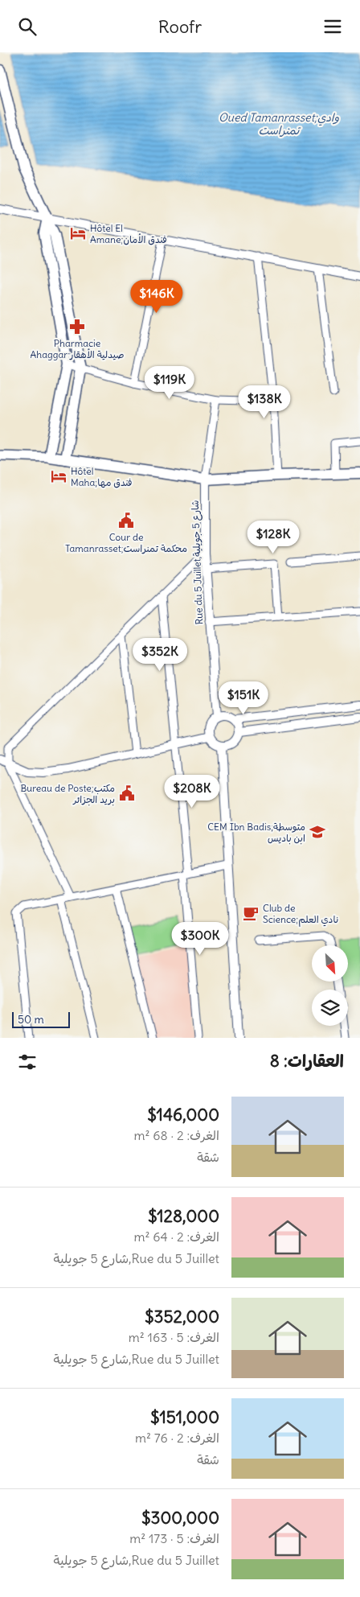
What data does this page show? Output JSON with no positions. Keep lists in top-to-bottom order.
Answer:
{
  "streets": {
    "street": ["Rue du 5 Juillet,شارع 5 جويلية"]
  },
  "water": ["Oued Tamanrasset;وادي تمنراست"],
  "places": {
    "hotel": ["Hôtel El Amane;فندق الأمان", "Hôtel Maha;فندق مها"],
    "pharmacy": ["Pharmacie Ahaggar;صيدلية الأهقار"],
    "public building": ["Cour de Tamanrasset;محكمة تمنراست", "Bureau de Poste;مكتب بريد الجزائر"],
    "school or university": ["CEM Ibn Badis;متوسطة ابن باديس"],
    "cafe": ["Club de Science;نادي العلم"]
  },
  "scale_bar": "50 m",
  "north": "bottom right",
  "page": {
    "header": "Roofr",
    "price": [
      "$146K",
      "$119K",
      "$138K",
      "$128K",
      "$352K",
      "$151K",
      "$208K",
      "$300K"
    ],
    "scale": "50 m",
    "heading": "العقارات: 8",
    "list": [
      {
        "name": "$146,000",
        "note": "الغرف: 2 · 68 m² · شقة"
      },
      {
        "name": "$128,000",
        "note": "الغرف: 2 · 64 m² · Rue du 5 Juillet,شارع 5 جويلية"
      },
      {
        "name": "$352,000",
        "note": "الغرف: 5 · 163 m² · Rue du 5 Juillet,شارع 5 جويلية"
      },
      {
        "name": "$151,000",
        "note": "الغرف: 2 · 76 m² · شقة"
      },
      {
        "name": "$300,000",
        "note": "الغرف: 5 · 173 m² · Rue du 5 Juillet,شارع 5 جويلية"
      }
    ]
  }
}
